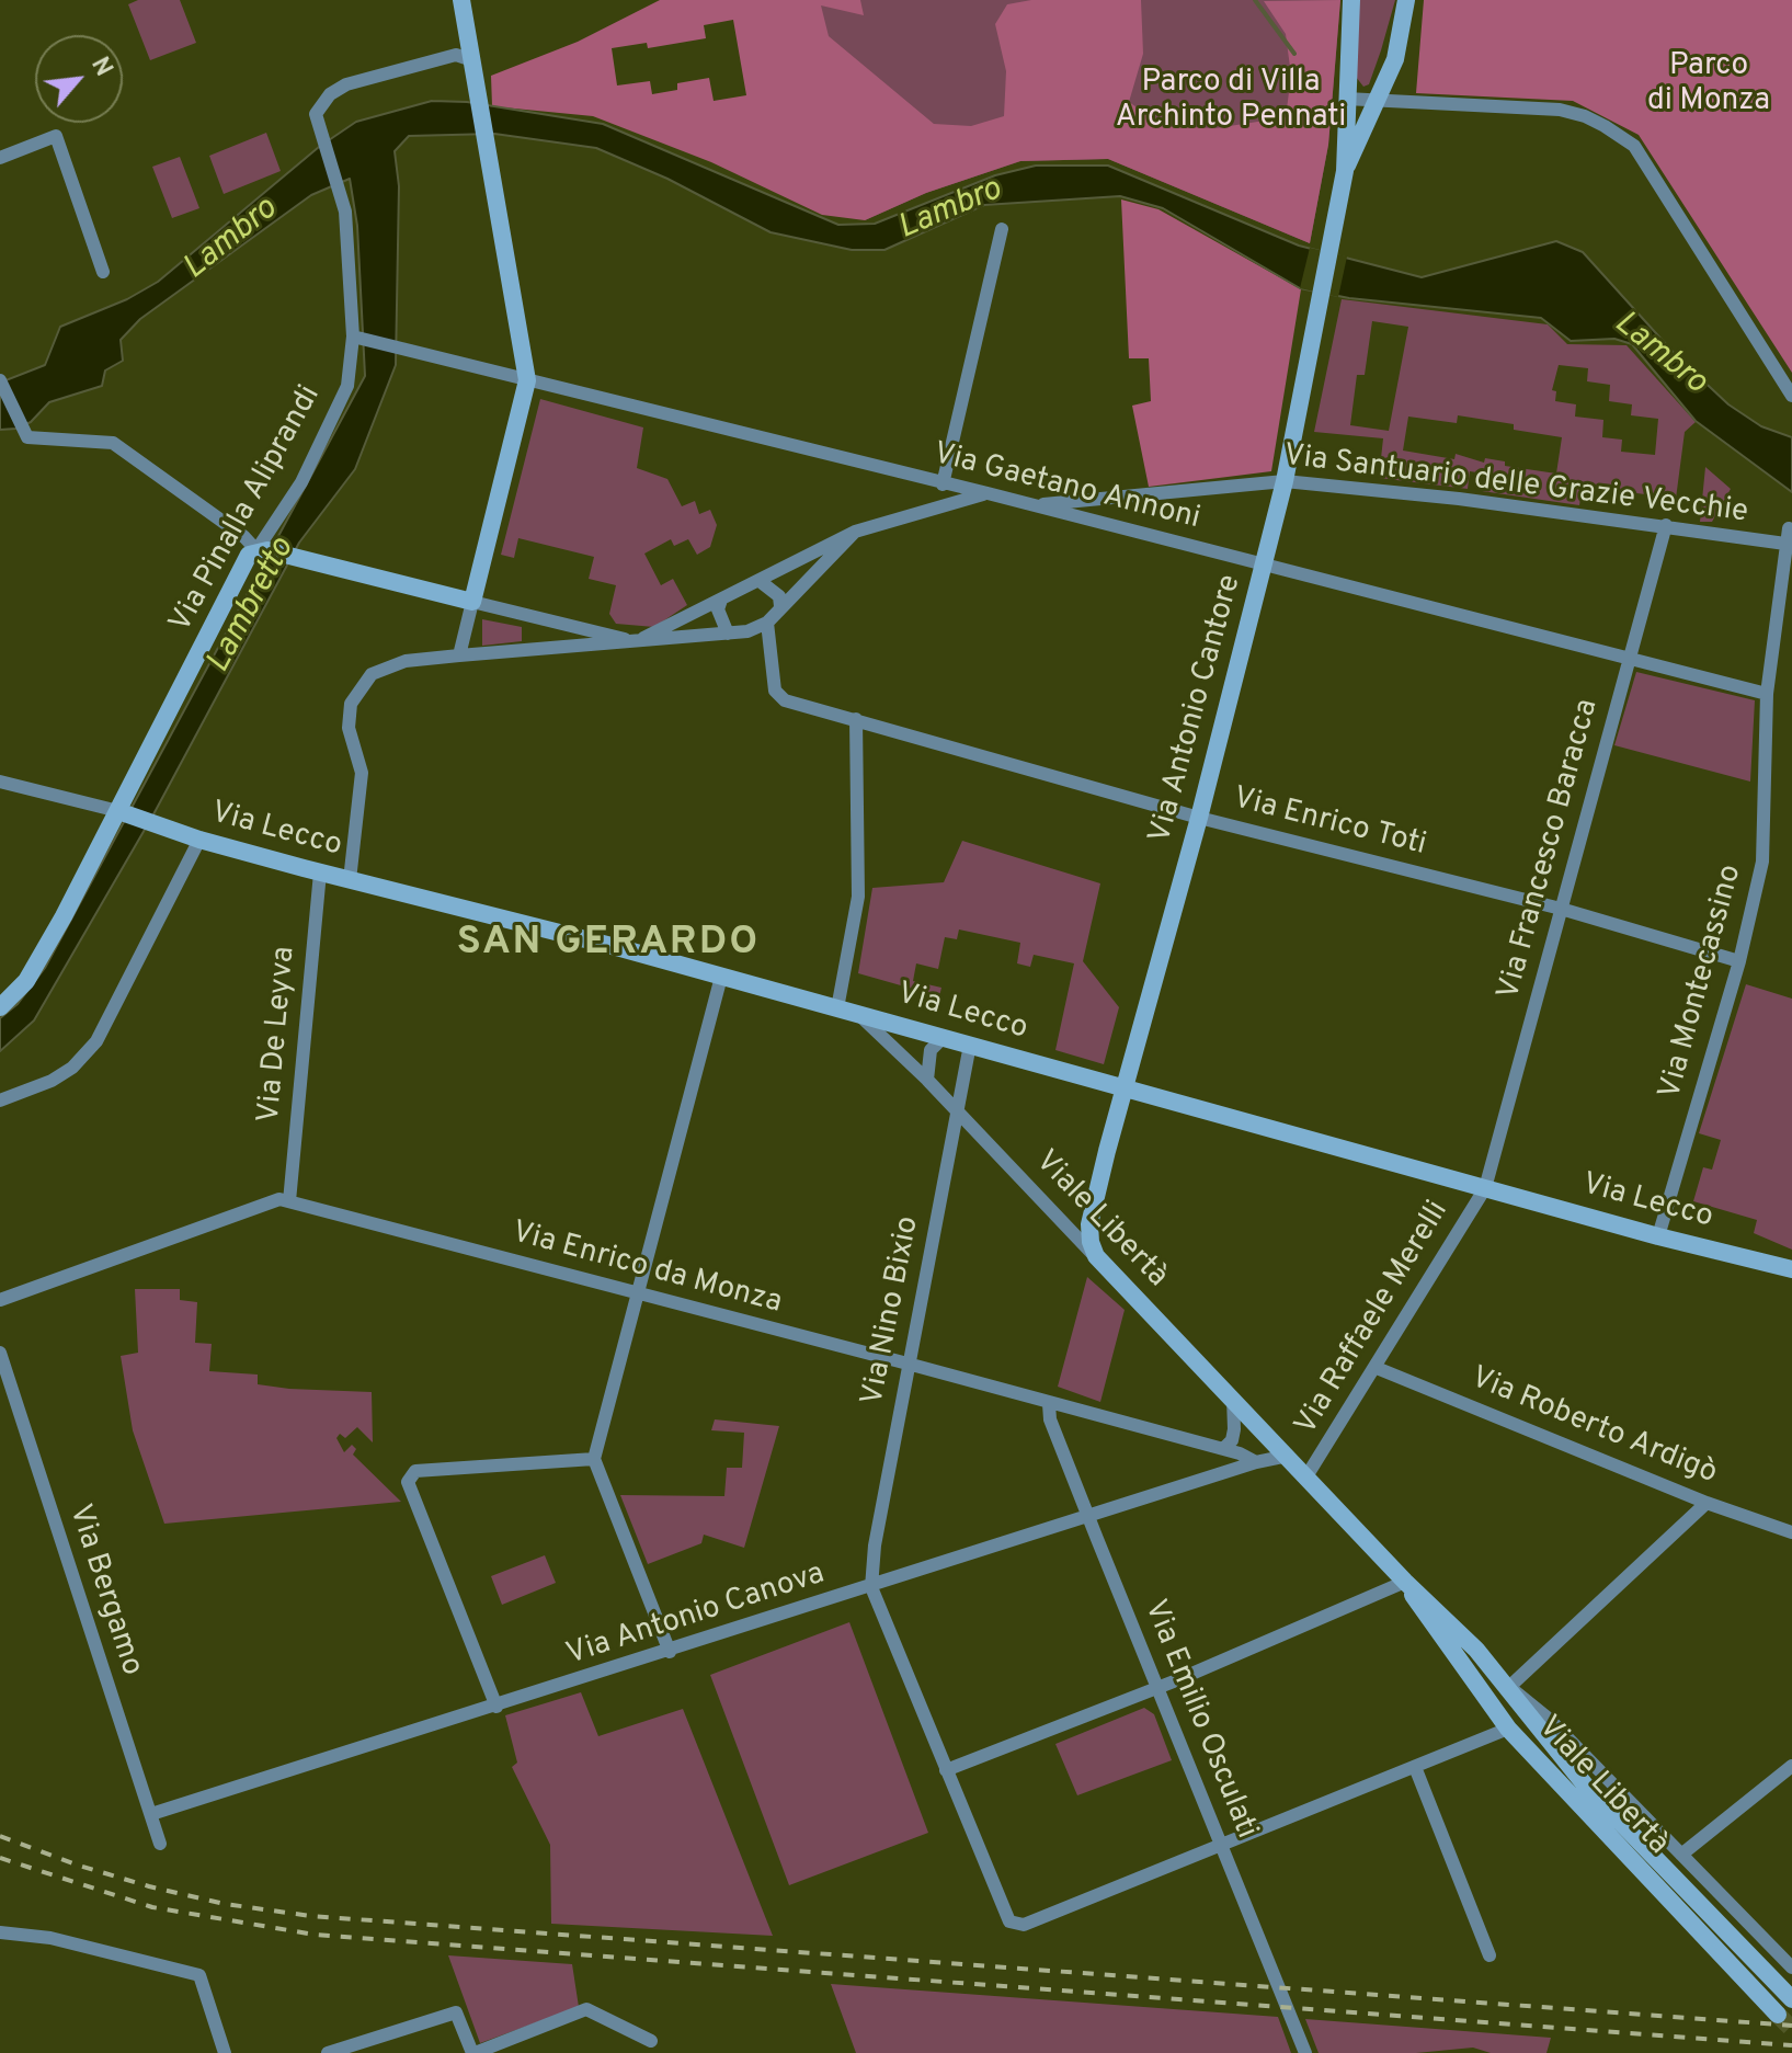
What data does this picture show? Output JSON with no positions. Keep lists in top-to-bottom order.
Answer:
{
  "streets": {
    "main road": [
      "Via Pinalla Aliprandi",
      "Via Antonio Cantore",
      "Via Lecco",
      "Viale Libertà"
    ],
    "street": [
      "Via Santuario delle Grazie Vecchie",
      "Via Gaetano Annoni",
      "Via Enrico Toti",
      "Via Francesco Baracca",
      "Via Montecassino",
      "Via De Leyva",
      "Via Enrico da Monza",
      "Via Nino Bixio",
      "Via Raffaele Merelli",
      "Via Roberto Ardigò",
      "Via Bergamo",
      "Via Antonio Canova",
      "Via Emilio Osculati"
    ]
  },
  "crossings": [
    ["Via Santuario delle Grazie Vecchie", "Via Gaetano Annoni"],
    ["Via Santuario delle Grazie Vecchie", "Via Antonio Cantore"],
    ["Via Santuario delle Grazie Vecchie", "Via Francesco Baracca"],
    ["Via Santuario delle Grazie Vecchie", "Via Montecassino"],
    ["Via Gaetano Annoni", "Via Pinalla Aliprandi"],
    ["Via Gaetano Annoni", "Via Antonio Cantore"],
    ["Via Gaetano Annoni", "Via Francesco Baracca"],
    ["Via Gaetano Annoni", "Via Montecassino"],
    ["Via Pinalla Aliprandi", "Via Lecco"],
    ["Via Antonio Cantore", "Via Enrico Toti"],
    ["Via Antonio Cantore", "Via Lecco"],
    ["Via Antonio Cantore", "Viale Libertà"],
    ["Via Enrico Toti", "Via Francesco Baracca"],
    ["Via Enrico Toti", "Via Montecassino"],
    ["Via Lecco", "Via Francesco Baracca"],
    ["Via Lecco", "Via Montecassino"],
    ["Via Lecco", "Via De Leyva"],
    ["Via Lecco", "Viale Libertà"],
    ["Via Lecco", "Via Nino Bixio"],
    ["Via Lecco", "Via Raffaele Merelli"],
    ["Via Francesco Baracca", "Via Raffaele Merelli"],
    ["Via De Leyva", "Via Enrico da Monza"],
    ["Viale Libertà", "Via Nino Bixio"],
    ["Viale Libertà", "Via Raffaele Merelli"],
    ["Via Enrico da Monza", "Via Nino Bixio"],
    ["Via Enrico da Monza", "Via Antonio Canova"],
    ["Via Enrico da Monza", "Via Emilio Osculati"],
    ["Via Nino Bixio", "Via Antonio Canova"],
    ["Via Raffaele Merelli", "Via Roberto Ardigò"],
    ["Via Bergamo", "Via Antonio Canova"],
    ["Via Antonio Canova", "Via Emilio Osculati"]
  ],
  "districts": ["SAN GERARDO"],
  "water": ["Lambro", "Lambretto"],
  "parks": ["Parco di Monza", "Parco di Villa Archinto Pennati"],
  "north": "top right"
}
